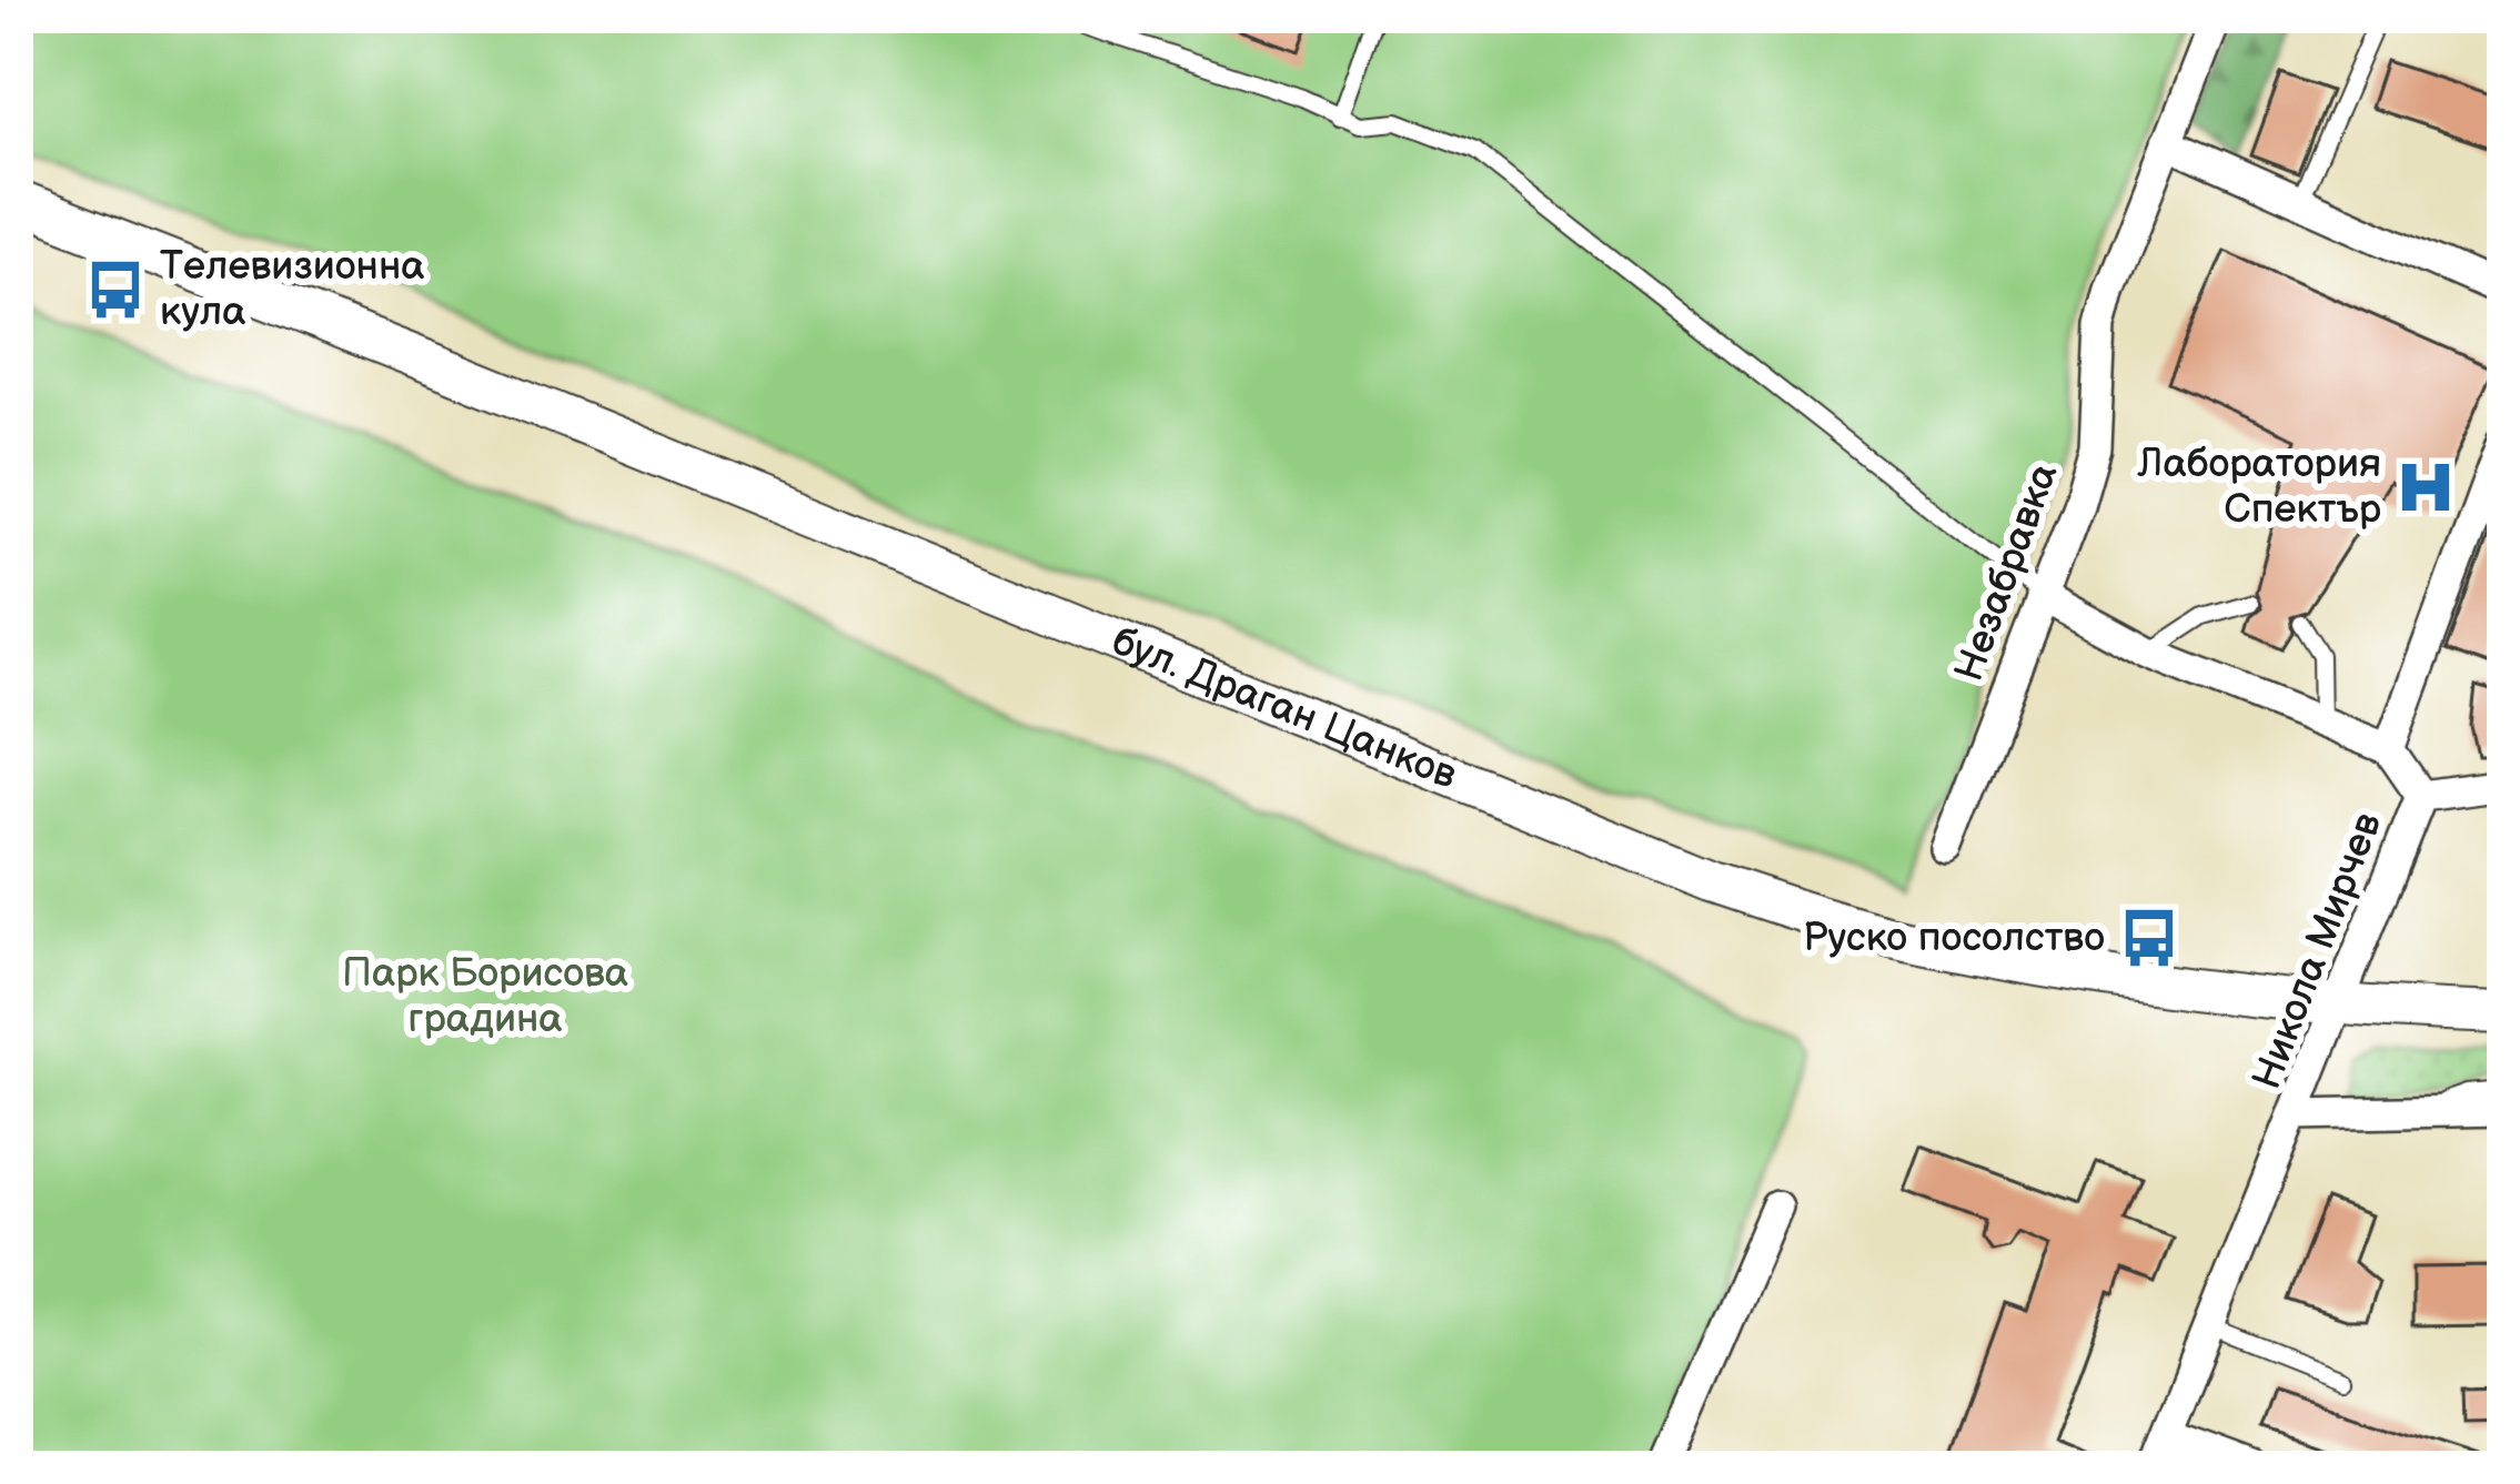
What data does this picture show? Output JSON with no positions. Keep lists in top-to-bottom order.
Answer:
{
  "streets": {
    "main road": ["бул. Драган Цанков"],
    "street": ["Незабравка", "Никола Мирчев"]
  },
  "crossings": [
    ["бул. Драган Цанков", "Никола Мирчев"]
  ],
  "parks": ["Парк Борисова градина"],
  "places": {
    "bus stop": ["Телевизионна кула", "Руско посолство"],
    "hospital": ["Лаборатория Спектър"]
  }
}
